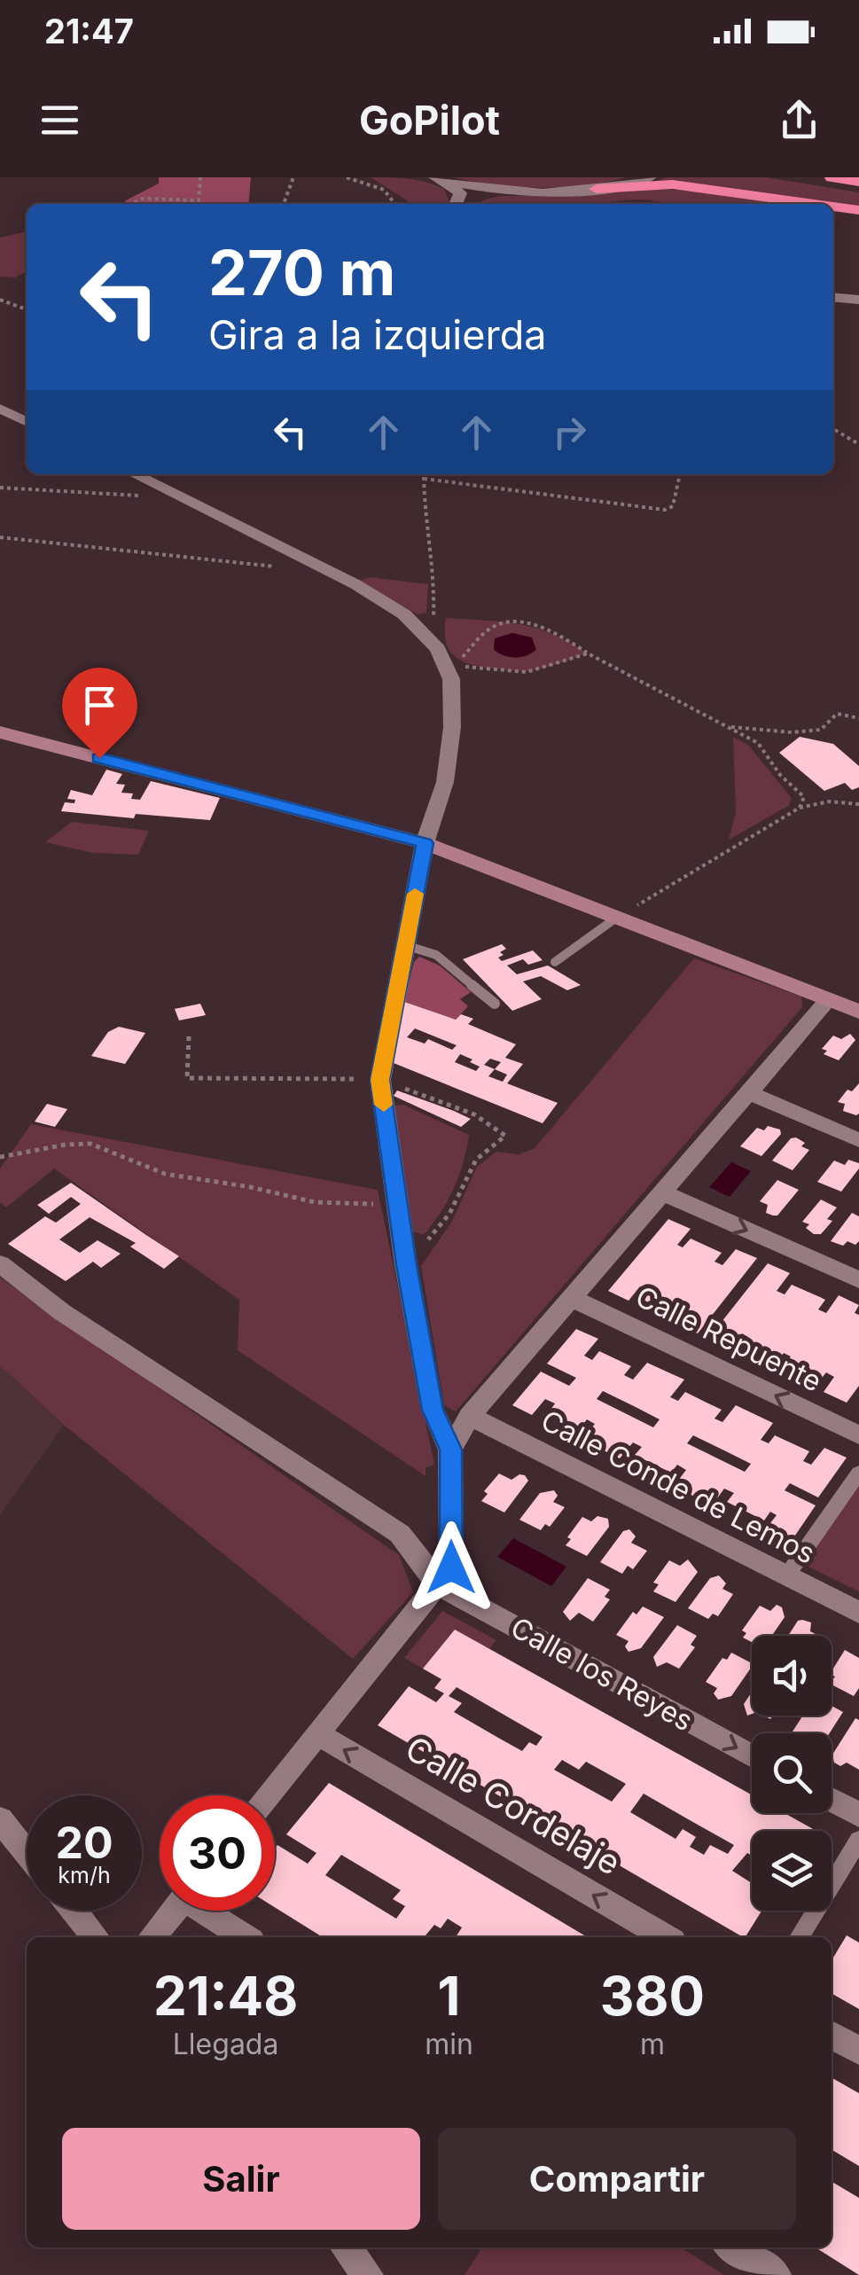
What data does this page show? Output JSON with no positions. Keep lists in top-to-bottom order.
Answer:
{
  "streets": {
    "street": [
      "Calle Repuente",
      "Calle Conde de Lemos",
      "Calle los Reyes",
      "Calle Cordelaje"
    ]
  },
  "one_way": ["Calle los Reyes", "Calle Cordelaje"],
  "page": {
    "status": "21:47",
    "header": "GoPilot",
    "turn": ["270 m", "Gira a la izquierda"],
    "speed": "20 km/h",
    "limit": "30",
    "eta": [
      "21:48",
      "Llegada",
      "1",
      "min",
      "380",
      "m"
    ],
    "buttons": ["Salir", "Compartir"]
  }
}
